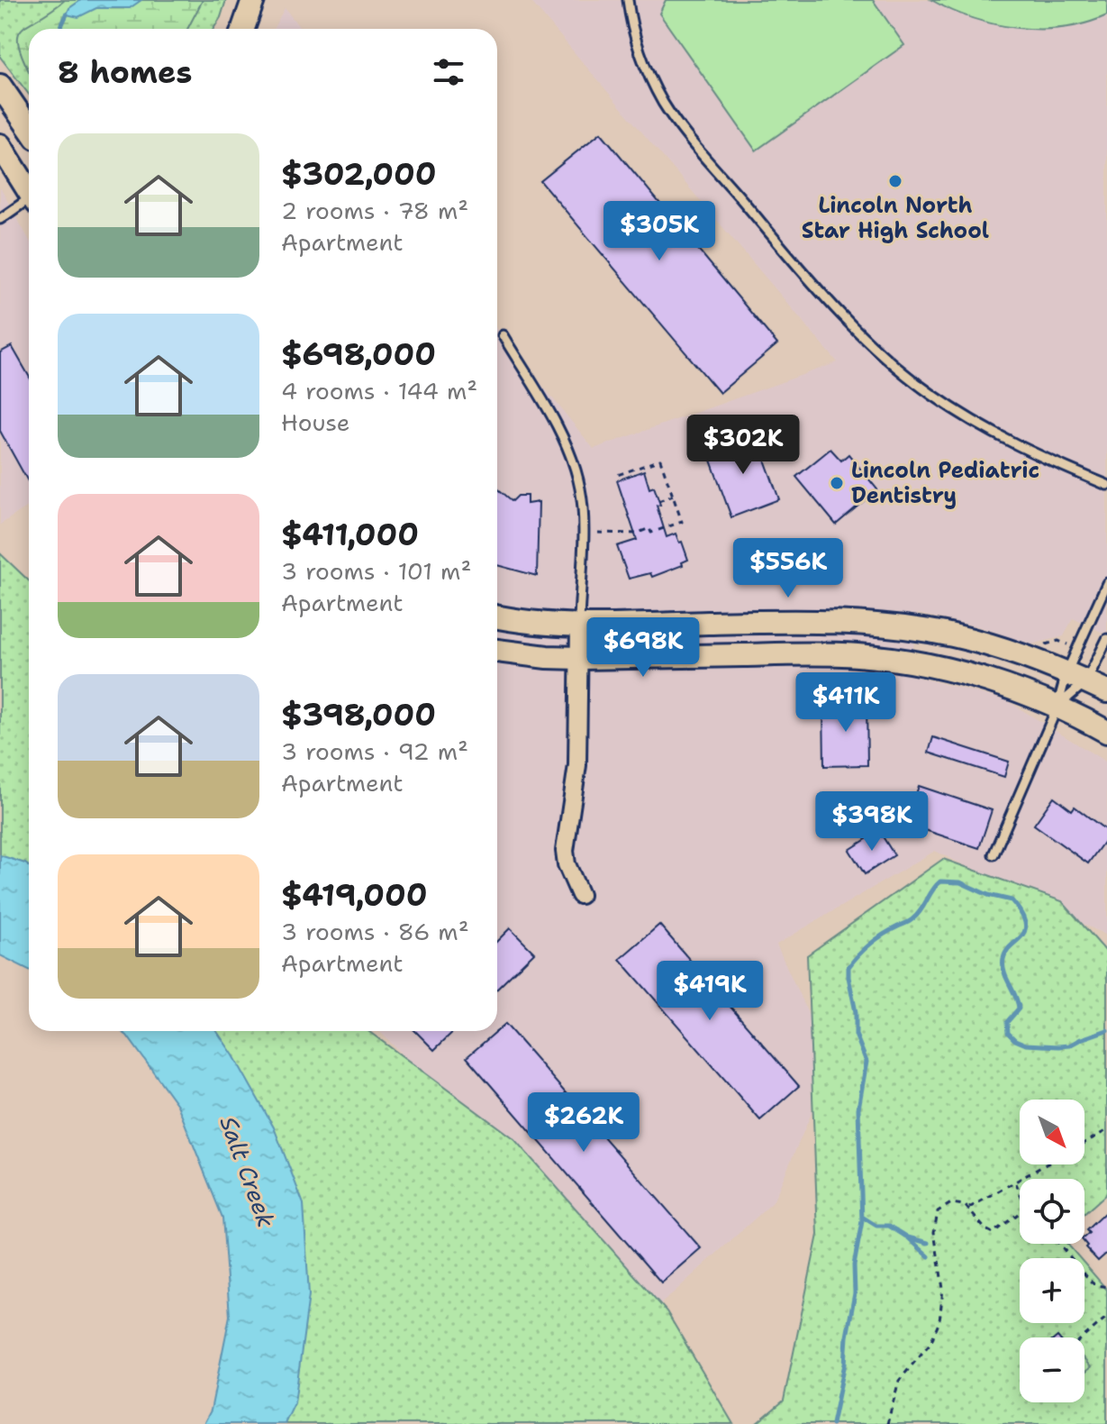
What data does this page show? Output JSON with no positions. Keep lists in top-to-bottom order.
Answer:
{
  "water": ["Salt Creek"],
  "places": ["Lincoln North Star High School", "Lincoln Pediatric Dentistry"],
  "north": "bottom right",
  "page": {
    "heading": "8 homes",
    "list": [
      {
        "name": "$302,000",
        "note": "2 rooms · 78 m² · Apartment"
      },
      {
        "name": "$698,000",
        "note": "4 rooms · 144 m² · House"
      },
      {
        "name": "$411,000",
        "note": "3 rooms · 101 m² · Apartment"
      },
      {
        "name": "$398,000",
        "note": "3 rooms · 92 m² · Apartment"
      },
      {
        "name": "$419,000",
        "note": "3 rooms · 86 m² · Apartment"
      }
    ],
    "price": [
      "$305K",
      "$302K",
      "$556K",
      "$698K",
      "$411K",
      "$398K",
      "$419K",
      "$262K"
    ],
    "map_buttons": ["+", "−"]
  }
}
